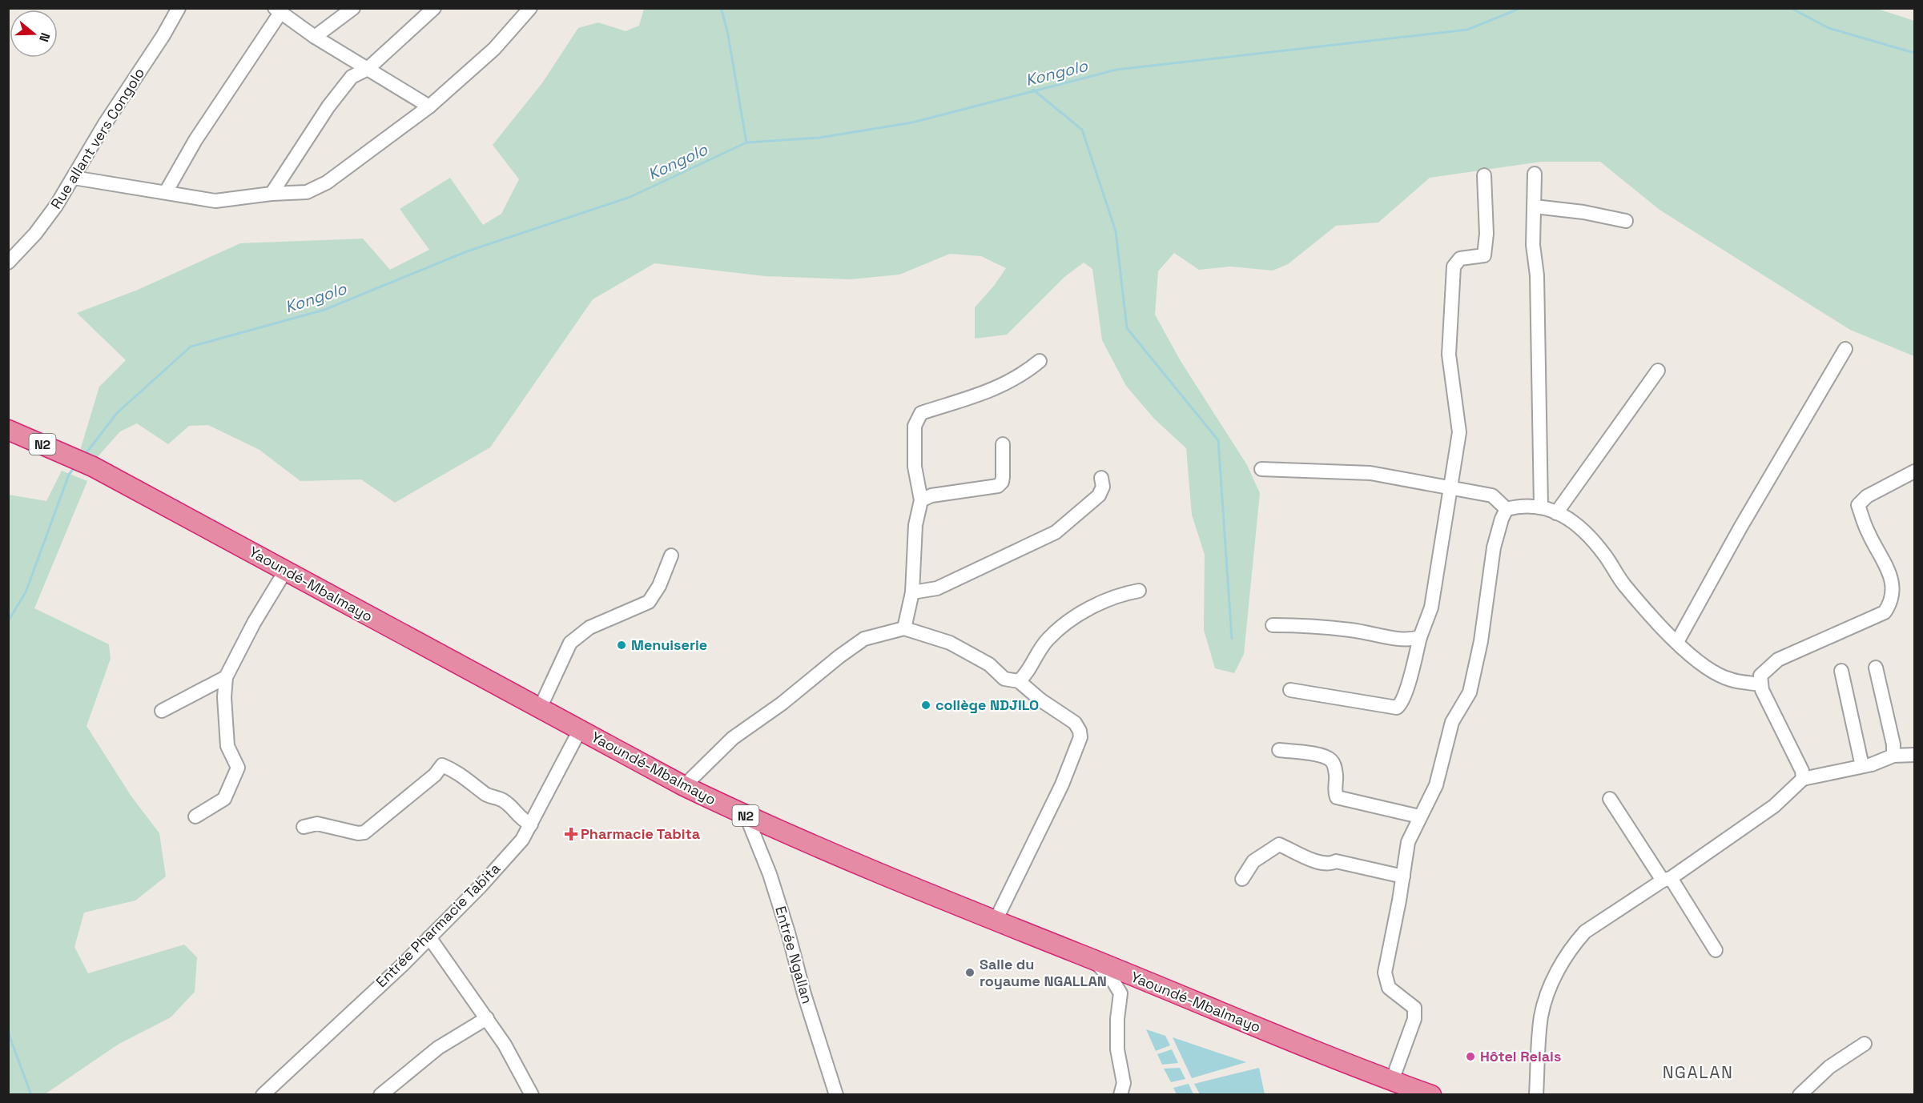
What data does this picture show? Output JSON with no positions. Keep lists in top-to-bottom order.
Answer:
{
  "streets": {
    "highway": ["N2", "Yaoundé-Mbalmayo"],
    "street": ["Rue allant vers Congolo", "Entrée Pharmacie Tabita", "Entrée Ngallan"]
  },
  "crossings": [
    ["Yaoundé-Mbalmayo", "Entrée Pharmacie Tabita"],
    ["Yaoundé-Mbalmayo", "Entrée Ngallan"]
  ],
  "districts": ["NGALAN"],
  "water": ["Kongolo"],
  "places": {
    "other": [
      "Menuiserie",
      "collège NDJILO",
      "Salle du royaume NGALLAN",
      "Hôtel Relais"
    ],
    "health": ["Pharmacie Tabita"]
  },
  "north": "right"
}
